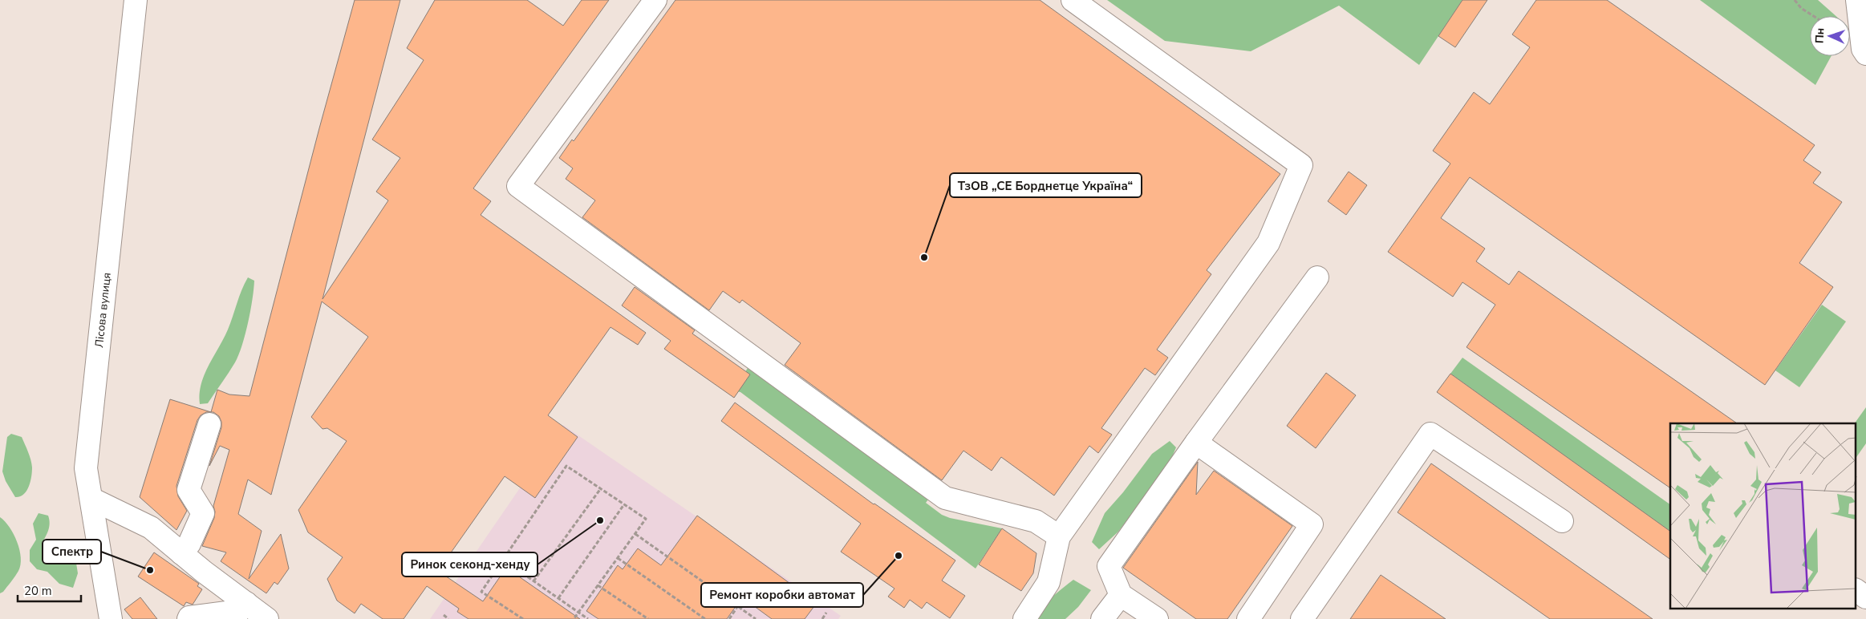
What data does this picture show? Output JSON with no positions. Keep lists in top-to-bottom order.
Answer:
{
  "streets": {
    "street": ["Лісова вулиця"]
  },
  "places": [
    "ТзОВ „СЕ Борднетце Україна“",
    "Ринок секонд-хенду",
    "Ремонт коробки автомат",
    "Спектр"
  ],
  "scale_bar": "20 m",
  "north": "left"
}
